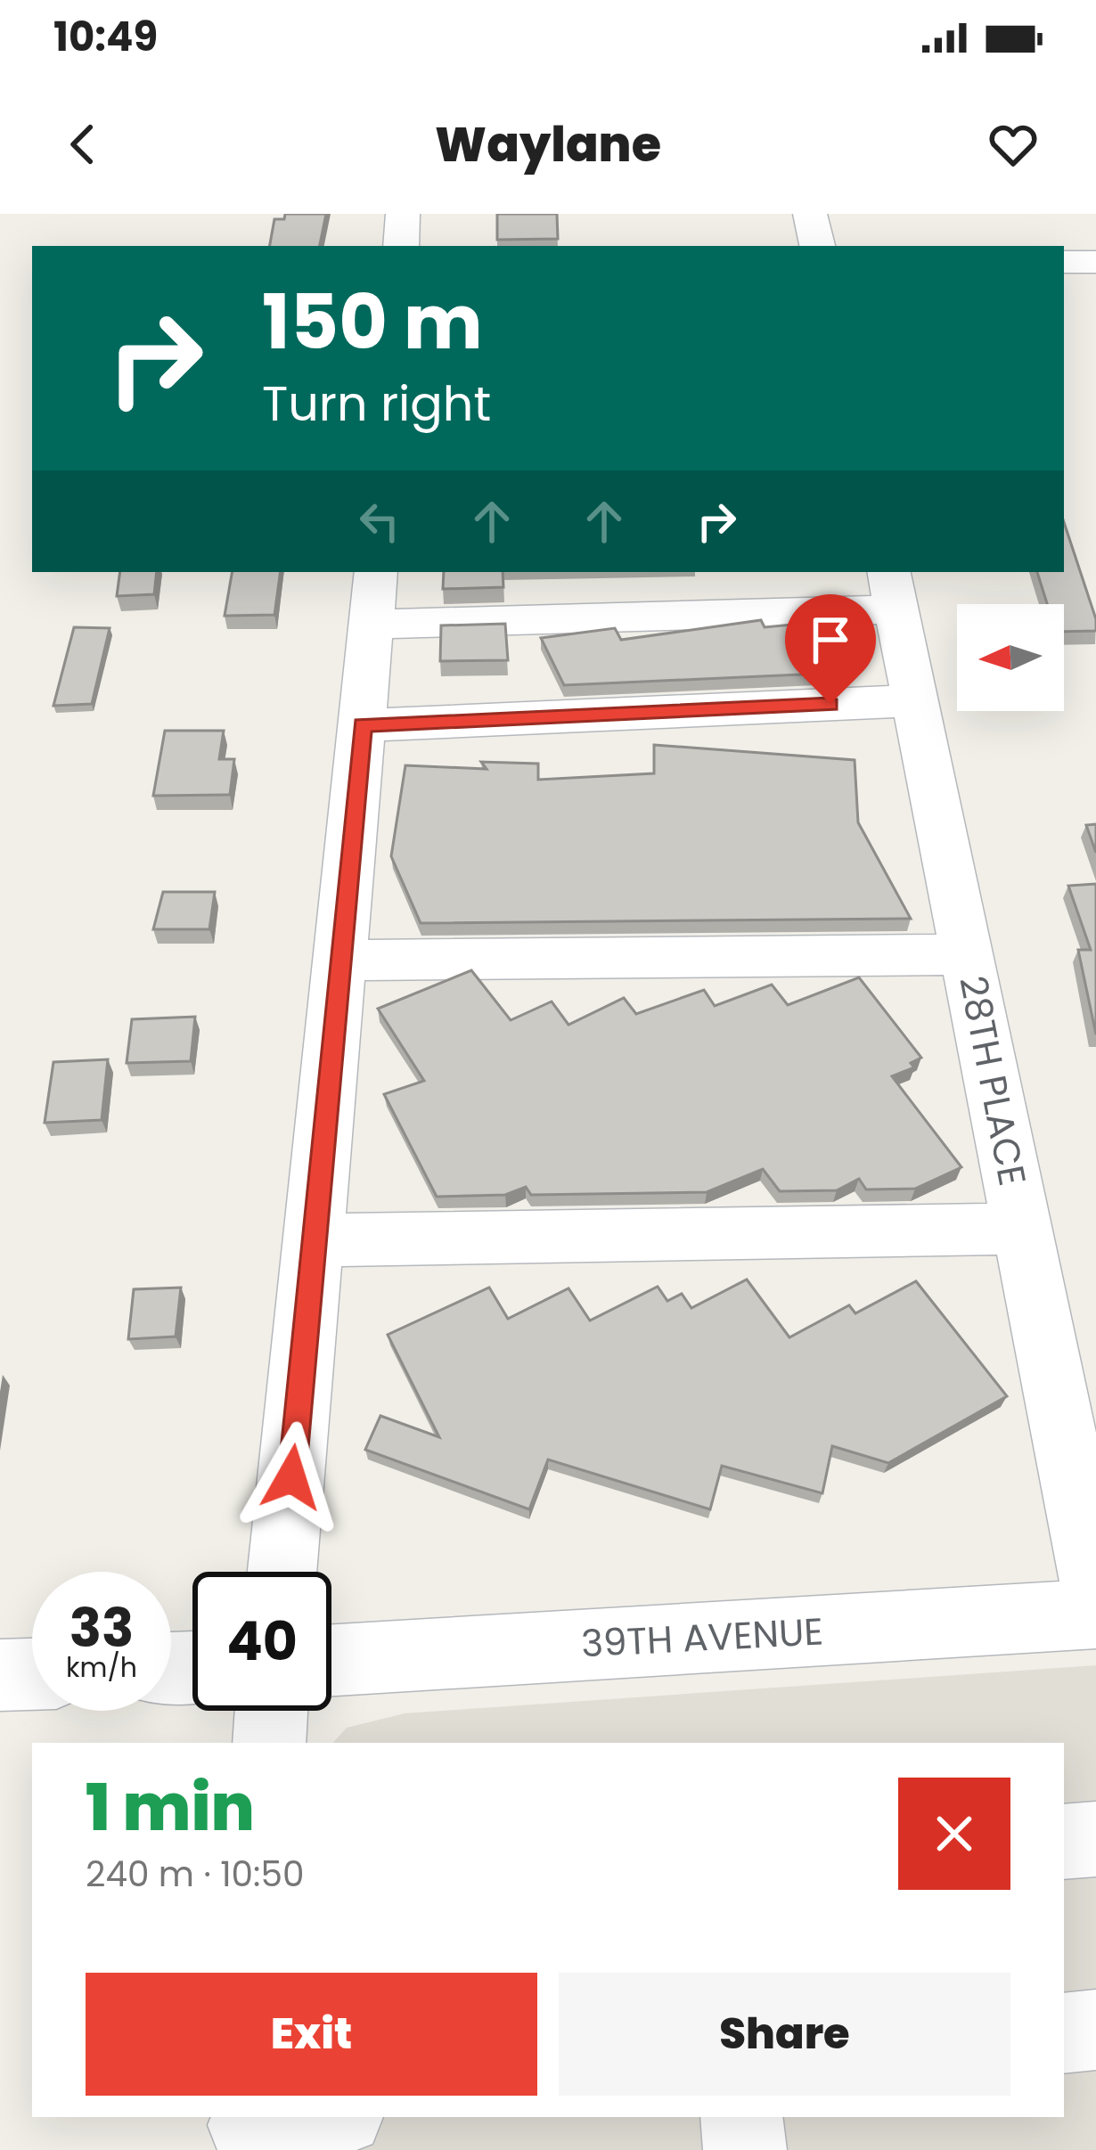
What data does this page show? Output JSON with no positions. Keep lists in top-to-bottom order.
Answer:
{
  "streets": {
    "street": ["28TH PLACE", "39TH AVENUE"]
  },
  "north": "left",
  "page": {
    "status": "10:49",
    "header": "Waylane",
    "turn": ["150 m", "Turn right"],
    "speed": "33 km/h",
    "limit": "40",
    "heading": ["1 min", "240 m · 10:50"],
    "buttons": ["Exit", "Share"]
  }
}
